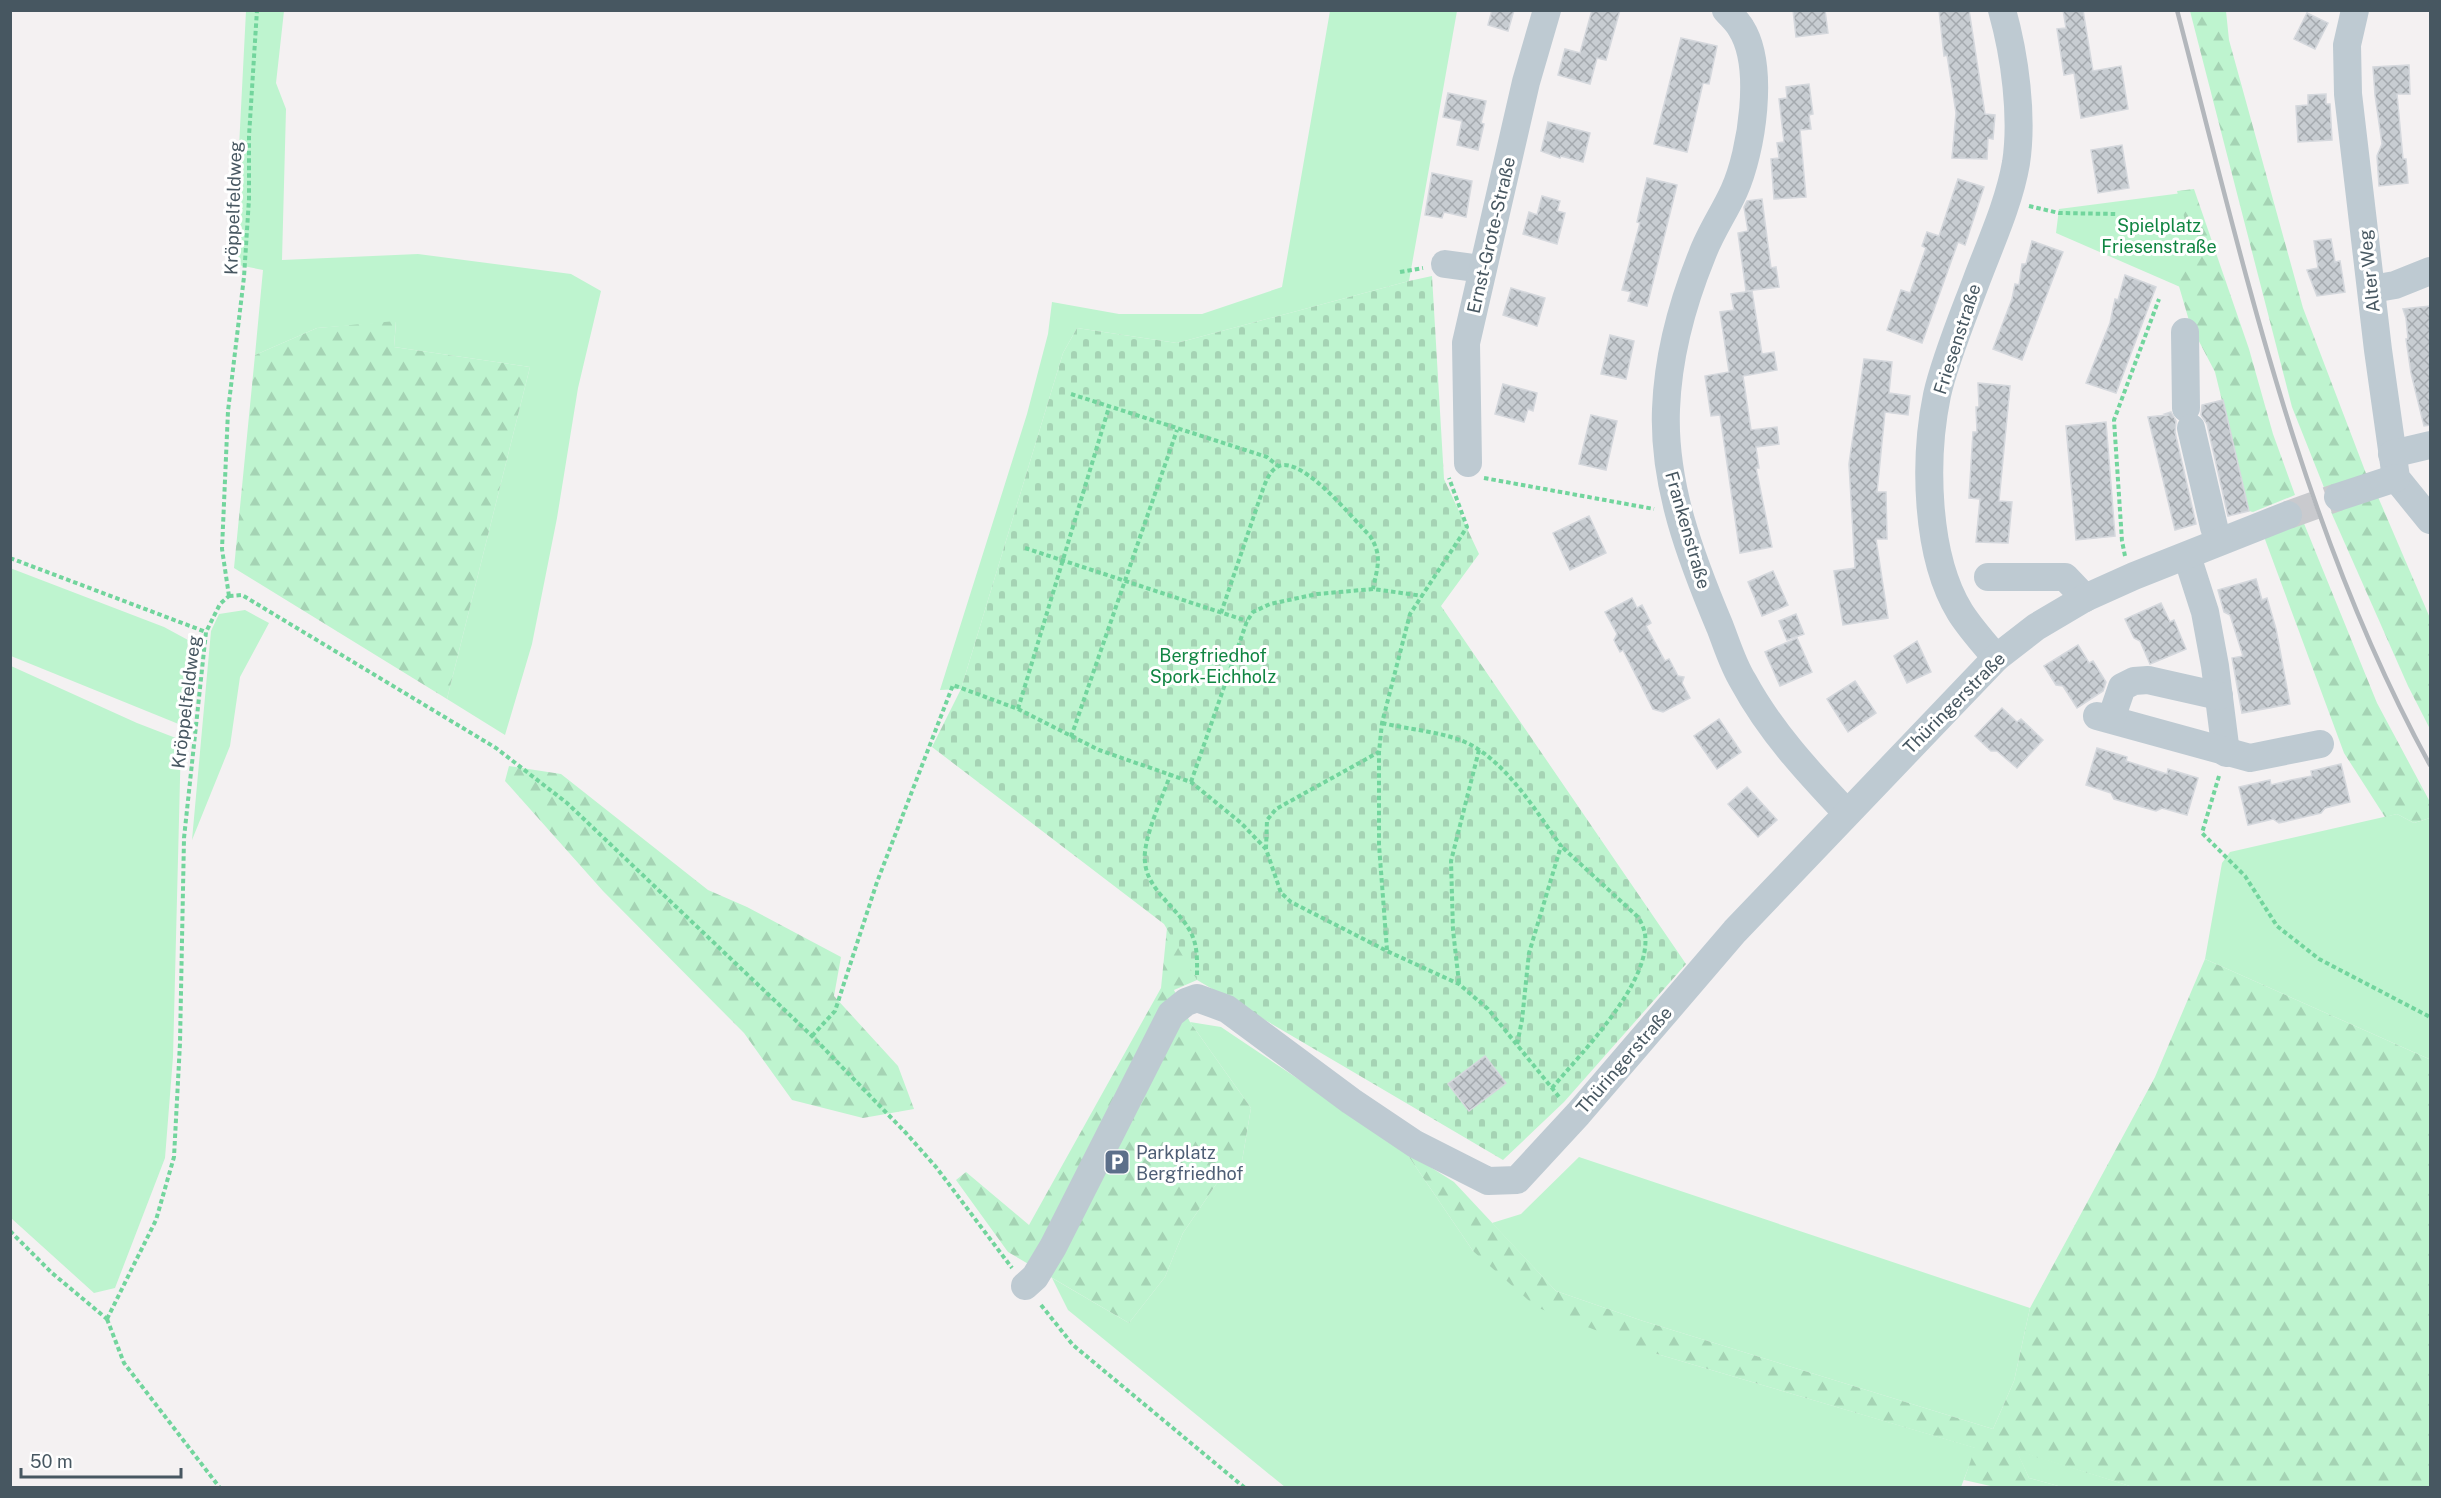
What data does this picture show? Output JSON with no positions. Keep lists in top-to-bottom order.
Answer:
{
  "streets": {
    "street": [
      "Ernst-Grote-Straße",
      "Alter Weg",
      "Friesenstraße",
      "Frankenstraße",
      "Thüringerstraße"
    ],
    "path": ["Kröppelfeldweg"]
  },
  "crossings": [
    ["Friesenstraße", "Thüringerstraße"],
    ["Frankenstraße", "Thüringerstraße"]
  ],
  "parks": ["Spielplatz Friesenstraße", "Bergfriedhof Spork-Eichholz"],
  "places": {
    "parking": ["Parkplatz Bergfriedhof"]
  },
  "scale_bar": "50 m"
}
